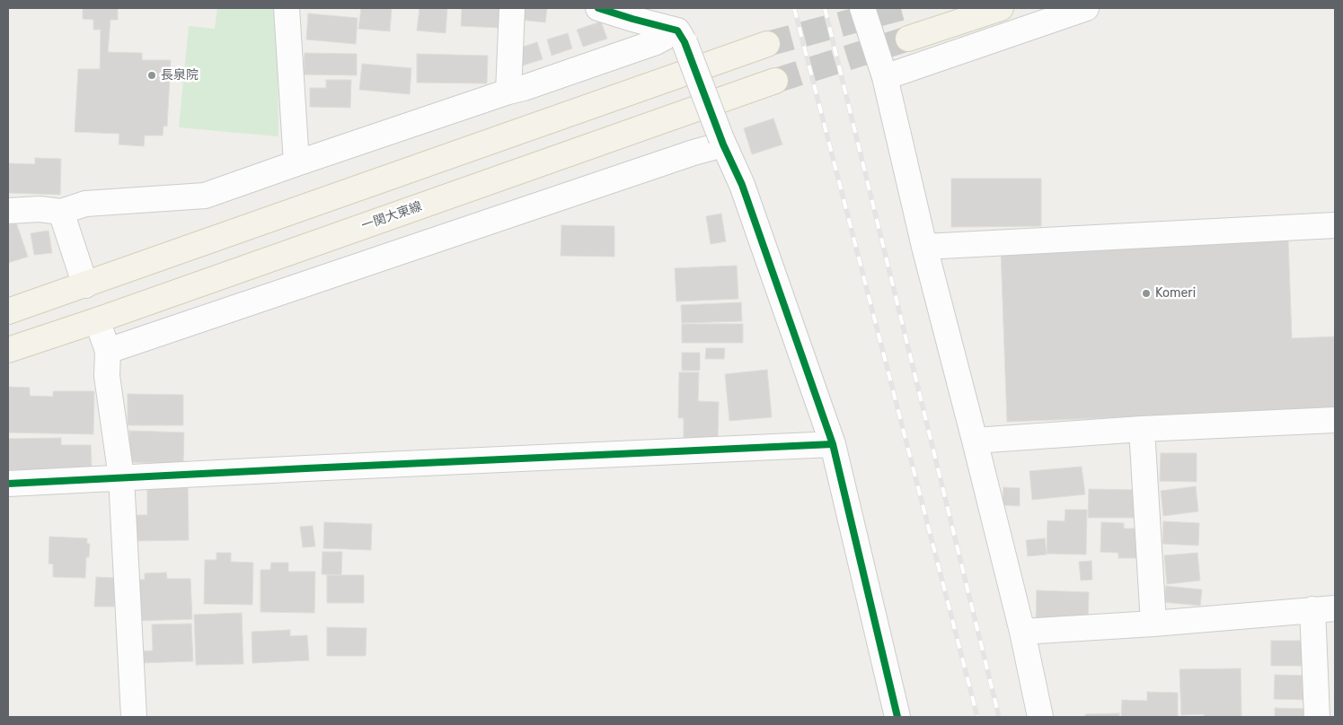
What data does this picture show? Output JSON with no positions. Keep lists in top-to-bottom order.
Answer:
{
  "streets": {
    "main road": ["一関大東線"]
  },
  "places": ["長泉院", "Komeri"]
}
